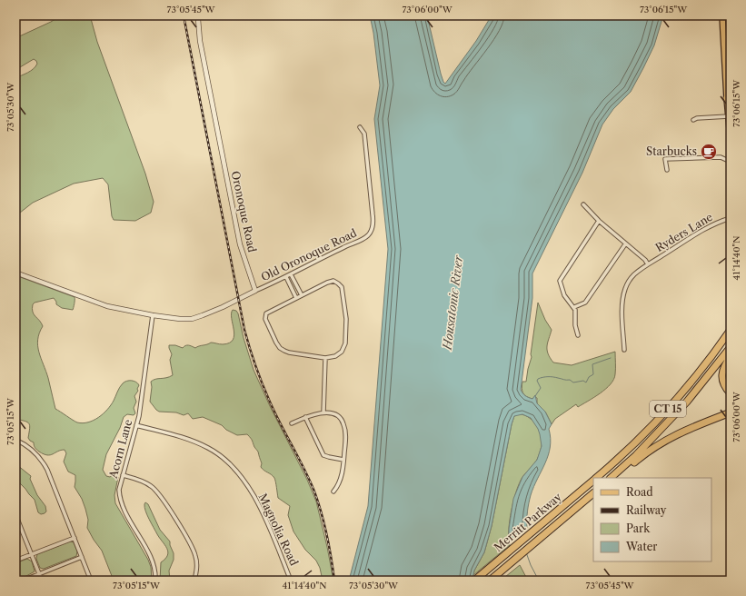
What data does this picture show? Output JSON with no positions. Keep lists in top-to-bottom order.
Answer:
{
  "streets": {
    "highway": ["CT 15", "Merritt Parkway"],
    "street": [
      "Oronoque Road",
      "Ryders Lane",
      "Old Oronoque Road",
      "Acorn Lane",
      "Magnolia Road"
    ]
  },
  "crossings": [
    ["Oronoque Road", "Old Oronoque Road"],
    ["Acorn Lane", "Magnolia Road"]
  ],
  "water": ["Housatonic River"],
  "places": {
    "cafe": ["Starbucks"]
  },
  "legend": [
    "Road",
    "Railway",
    "Park",
    "Water"
  ],
  "coordinates": [
    "73°05'45\"W",
    "73°06'00\"W",
    "73°06'15\"W",
    "73°05'30\"W",
    "41°14'40\"N",
    "73°05'15\"W"
  ]
}
